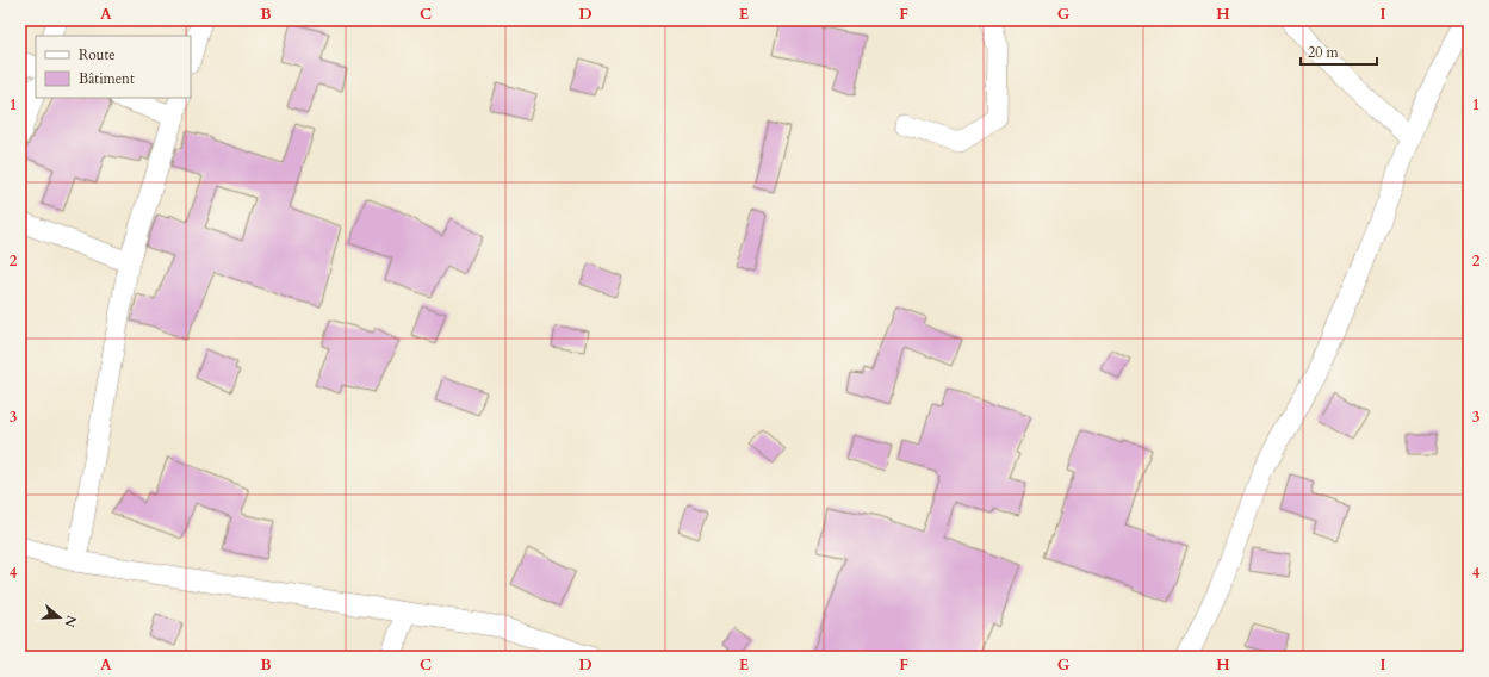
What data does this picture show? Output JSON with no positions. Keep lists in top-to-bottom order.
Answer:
{
  "legend": ["Route", "Bâtiment"],
  "scale_bar": "20 m",
  "north": "right",
  "grid": {
    "columns": [
      "A",
      "B",
      "C",
      "D",
      "E",
      "F",
      "G",
      "H",
      "I"
    ],
    "rows": [
      "1",
      "2",
      "3",
      "4"
    ]
  }
}
